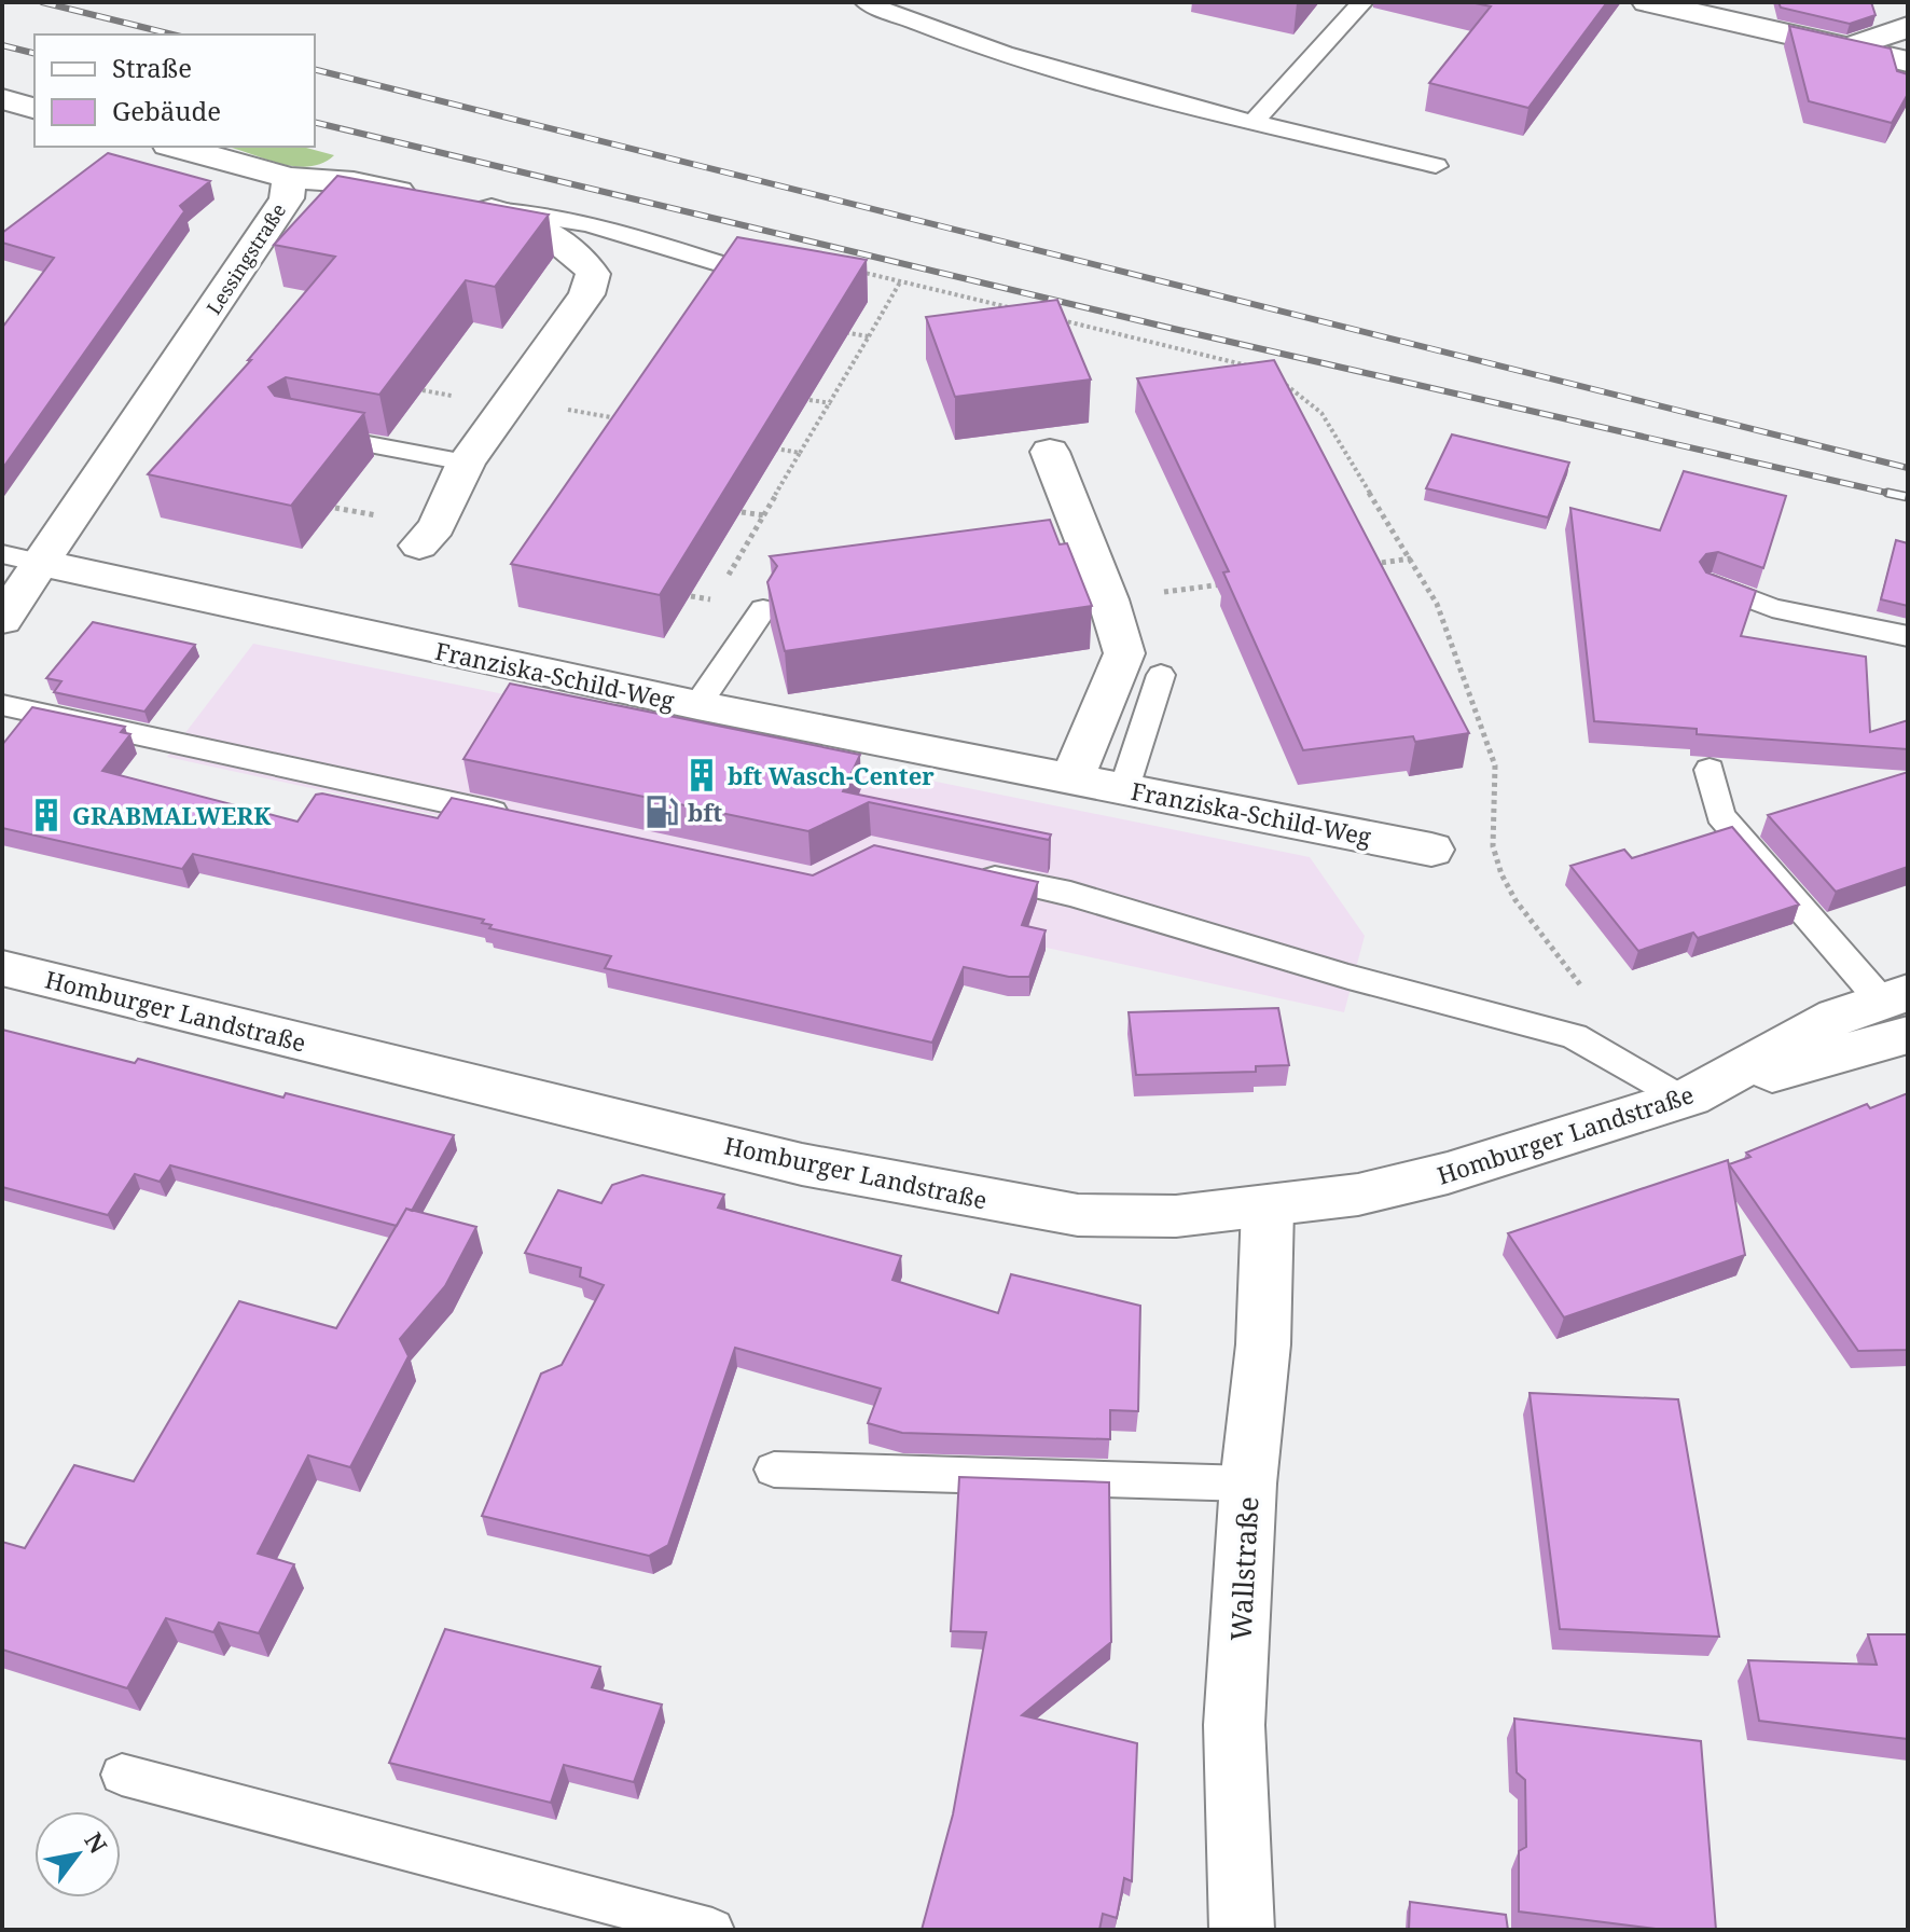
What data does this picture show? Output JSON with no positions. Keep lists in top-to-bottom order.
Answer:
{
  "streets": {
    "street": [
      "Lessingstraße",
      "Franziska-Schild-Weg",
      "Homburger Landstraße",
      "Wallstraße"
    ]
  },
  "crossings": [
    ["Lessingstraße", "Franziska-Schild-Weg"],
    ["Homburger Landstraße", "Wallstraße"]
  ],
  "places": {
    "building": ["bft Wasch-Center", "GRABMALWERK"],
    "fuel station": ["bft"]
  },
  "legend": ["Straße", "Gebäude"],
  "north": "top right"
}
